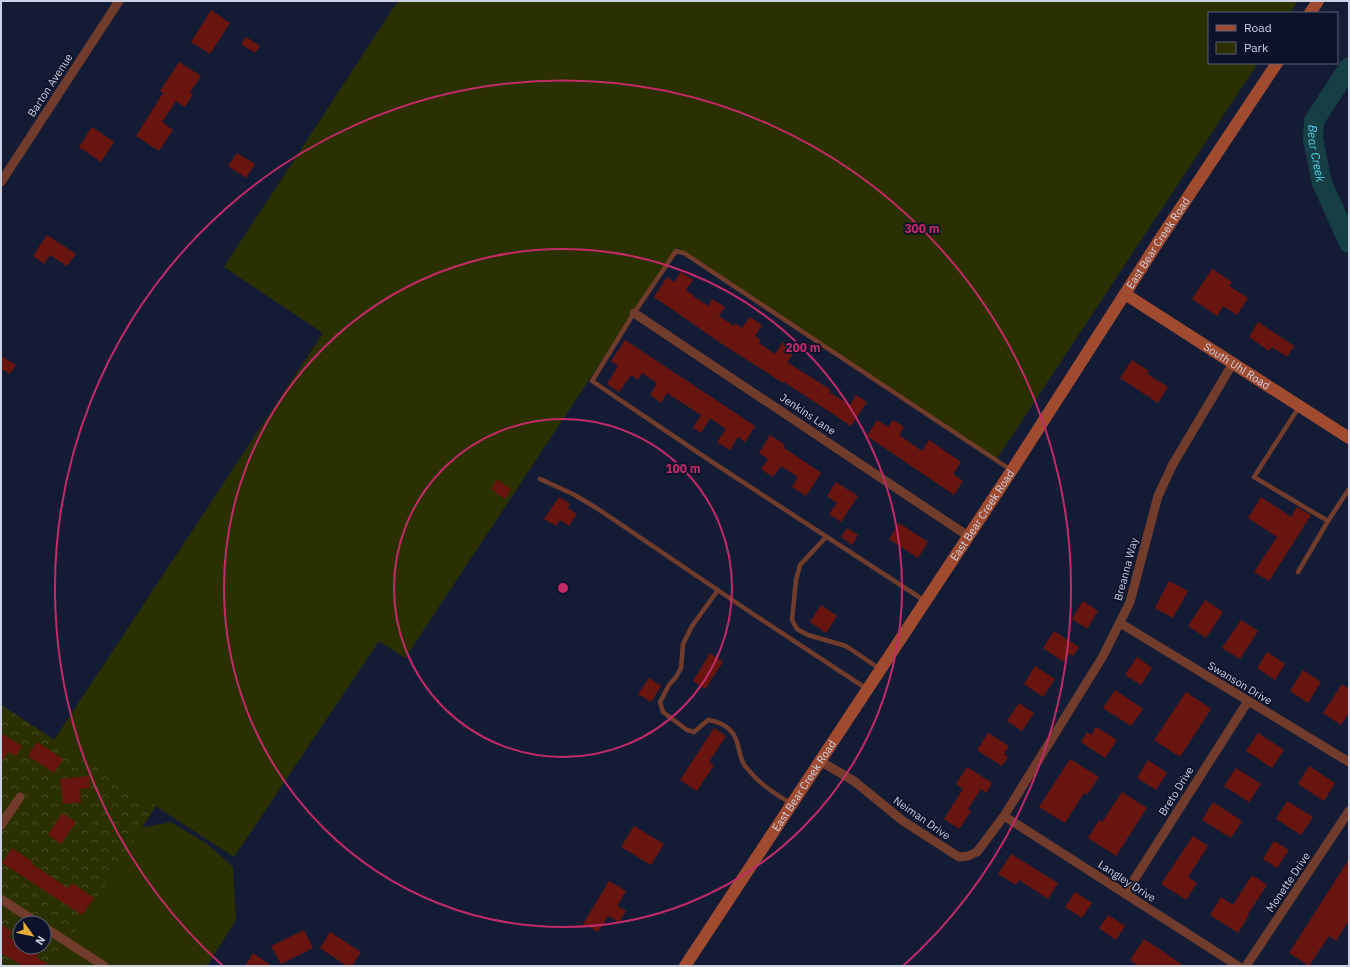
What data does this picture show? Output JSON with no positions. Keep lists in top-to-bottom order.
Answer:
{
  "streets": {
    "main road": ["East Bear Creek Road", "South Uhl Road"],
    "street": [
      "Barton Avenue",
      "Jenkins Lane",
      "Breanna Way",
      "Swanson Drive",
      "Breto Drive",
      "Neiman Drive",
      "Langley Drive",
      "Monette Drive"
    ]
  },
  "crossings": [
    ["East Bear Creek Road", "South Uhl Road"],
    ["East Bear Creek Road", "Jenkins Lane"],
    ["East Bear Creek Road", "Neiman Drive"],
    ["South Uhl Road", "Breanna Way"],
    ["Breanna Way", "Swanson Drive"],
    ["Breanna Way", "Neiman Drive"],
    ["Breanna Way", "Langley Drive"],
    ["Swanson Drive", "Breto Drive"],
    ["Breto Drive", "Langley Drive"],
    ["Neiman Drive", "Langley Drive"]
  ],
  "water": ["Bear Creek"],
  "legend": ["Road", "Park"],
  "north": "bottom right",
  "rings": ["300 m", "200 m", "100 m"]
}
